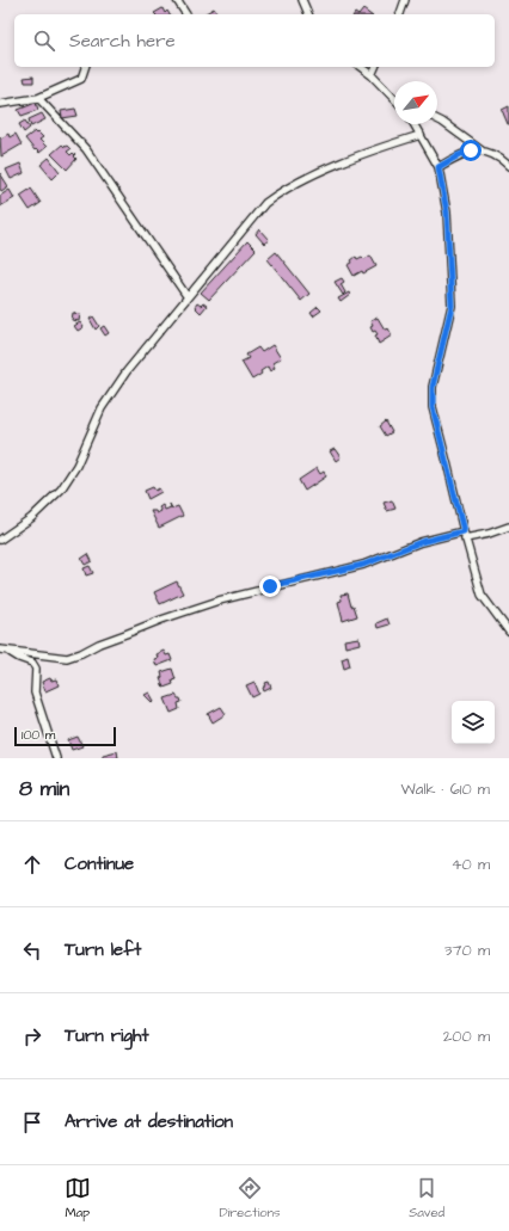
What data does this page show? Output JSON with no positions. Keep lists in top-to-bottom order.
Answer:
{
  "scale_bar": "100 m",
  "north": "top right",
  "page": {
    "search": "Search here",
    "scale": "100 m",
    "heading": ["8 min", "Walk · 610 m"],
    "list": [
      ["Continue", "40 m"],
      ["Turn left", "370 m"],
      ["Turn right", "200 m"],
      "Arrive at destination"
    ],
    "nav": ["Map", "Directions", "Saved"]
  }
}
